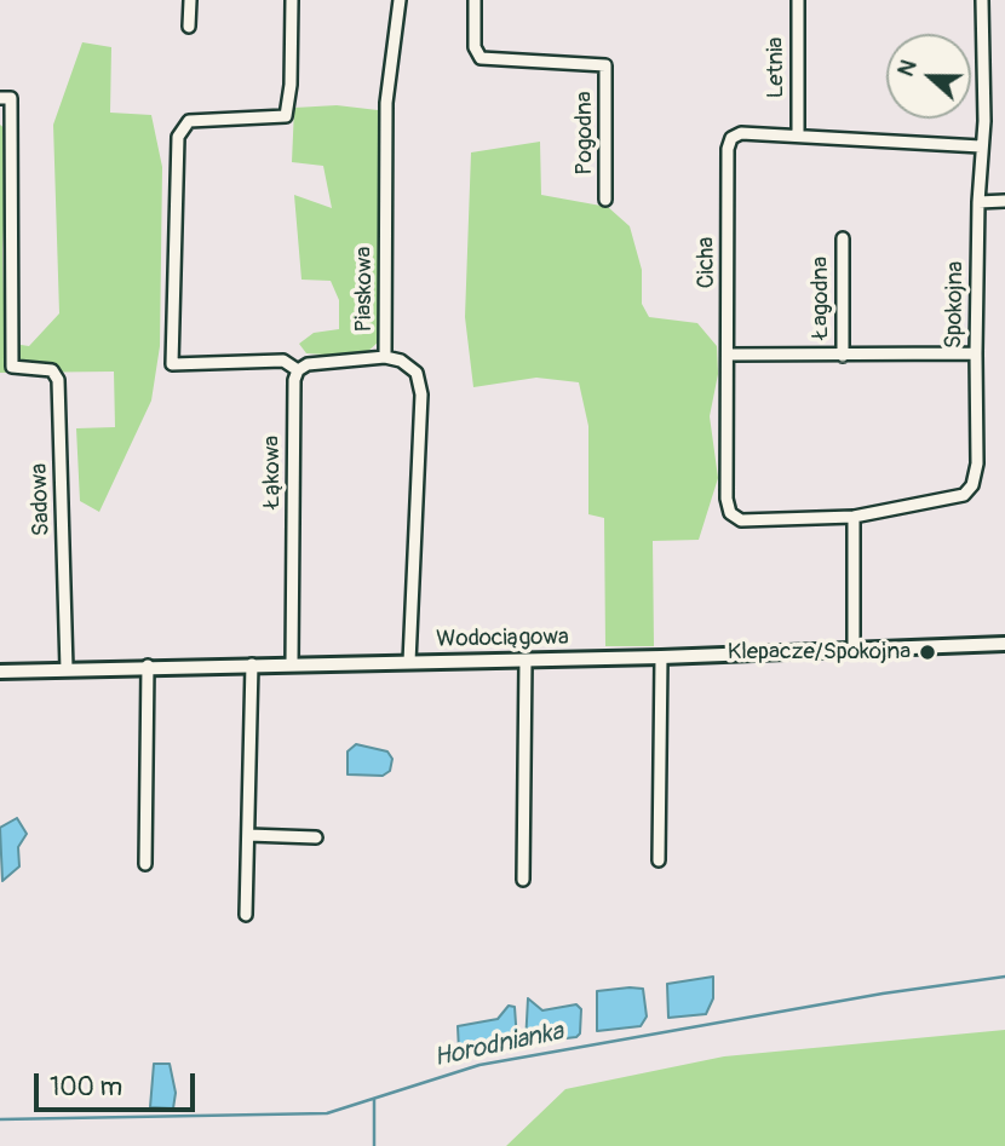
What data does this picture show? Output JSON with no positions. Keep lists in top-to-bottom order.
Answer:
{
  "streets": {
    "street": [
      "Letnia",
      "Pogodna",
      "Cicha",
      "Piaskowa",
      "Łagodna",
      "Spokojna",
      "Łąkowa",
      "Sadowa",
      "Wodociągowa"
    ]
  },
  "crossings": [
    ["Letnia", "Cicha"],
    ["Cicha", "Łagodna"],
    ["Cicha", "Spokojna"],
    ["Piaskowa", "Wodociągowa"],
    ["Łagodna", "Spokojna"],
    ["Łąkowa", "Wodociągowa"],
    ["Sadowa", "Wodociągowa"]
  ],
  "water": ["Horodnianka"],
  "places": ["Klepacze/Spokojna"],
  "scale_bar": "100 m",
  "north": "left"
}
